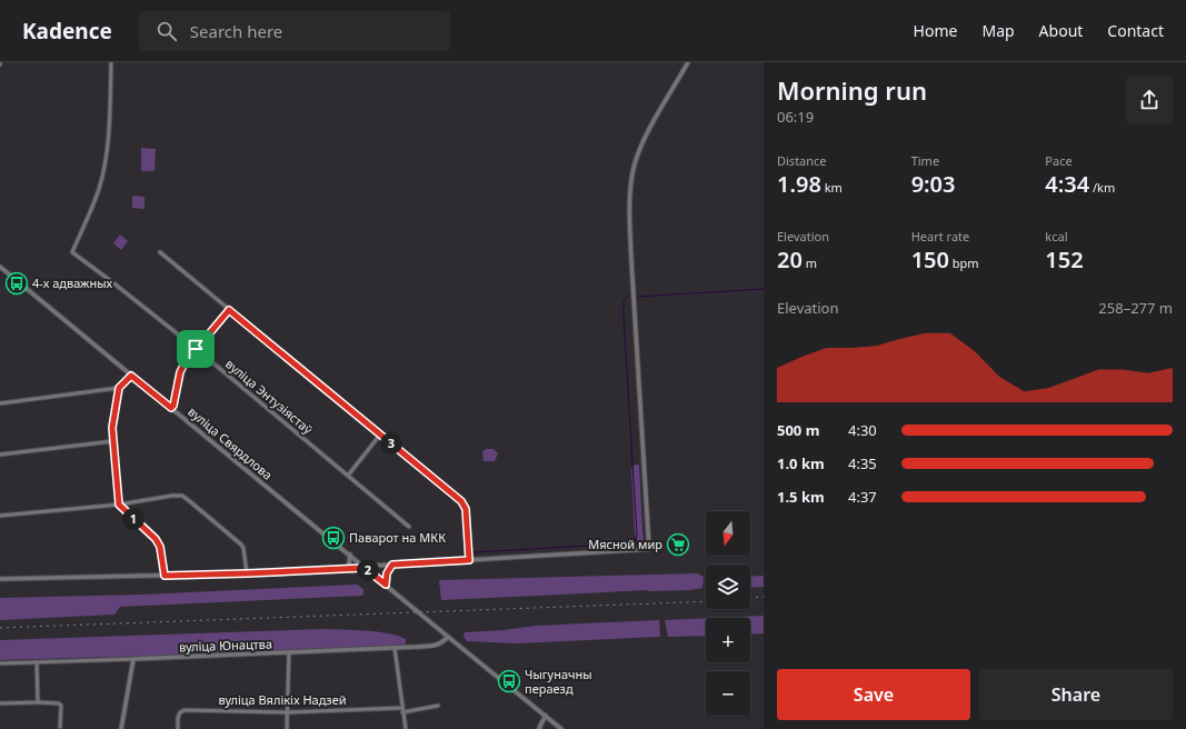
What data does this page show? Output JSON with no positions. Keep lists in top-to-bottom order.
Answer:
{
  "streets": {
    "street": [
      "вуліца Энтузіястаў",
      "вуліца Свярдлова",
      "вуліца Юнацтва",
      "вуліца Вялікіх Надзей"
    ]
  },
  "crossings": [
    ["вуліца Свярдлова", "вуліца Юнацтва"]
  ],
  "places": {
    "bus stop": ["4-х адважных", "Паварот на МКК", "Чыгуначны пераезд"],
    "supermarket": ["Мясной мир"]
  },
  "north": "bottom",
  "page": {
    "header": "Kadence",
    "search": "Search here",
    "nav": [
      "Home",
      "Map",
      "About",
      "Contact"
    ],
    "heading": ["Morning run", "06:19"],
    "stats": [
      ["Distance", "1.98 km"],
      ["Time", "9:03"],
      ["Pace", "4:34 /km"],
      ["Elevation", "20 m"],
      ["Heart rate", "150 bpm"],
      ["kcal", "152"]
    ],
    "chart": ["Elevation", "258–277 m"],
    "list": [
      {
        "name": "500 m",
        "note": "4:30"
      },
      {
        "name": "1.0 km",
        "note": "4:35"
      },
      {
        "name": "1.5 km",
        "note": "4:37"
      }
    ],
    "pins": ["3", "1", "2"],
    "map_buttons": ["+", "−"],
    "buttons": ["Save", "Share"]
  }
}
